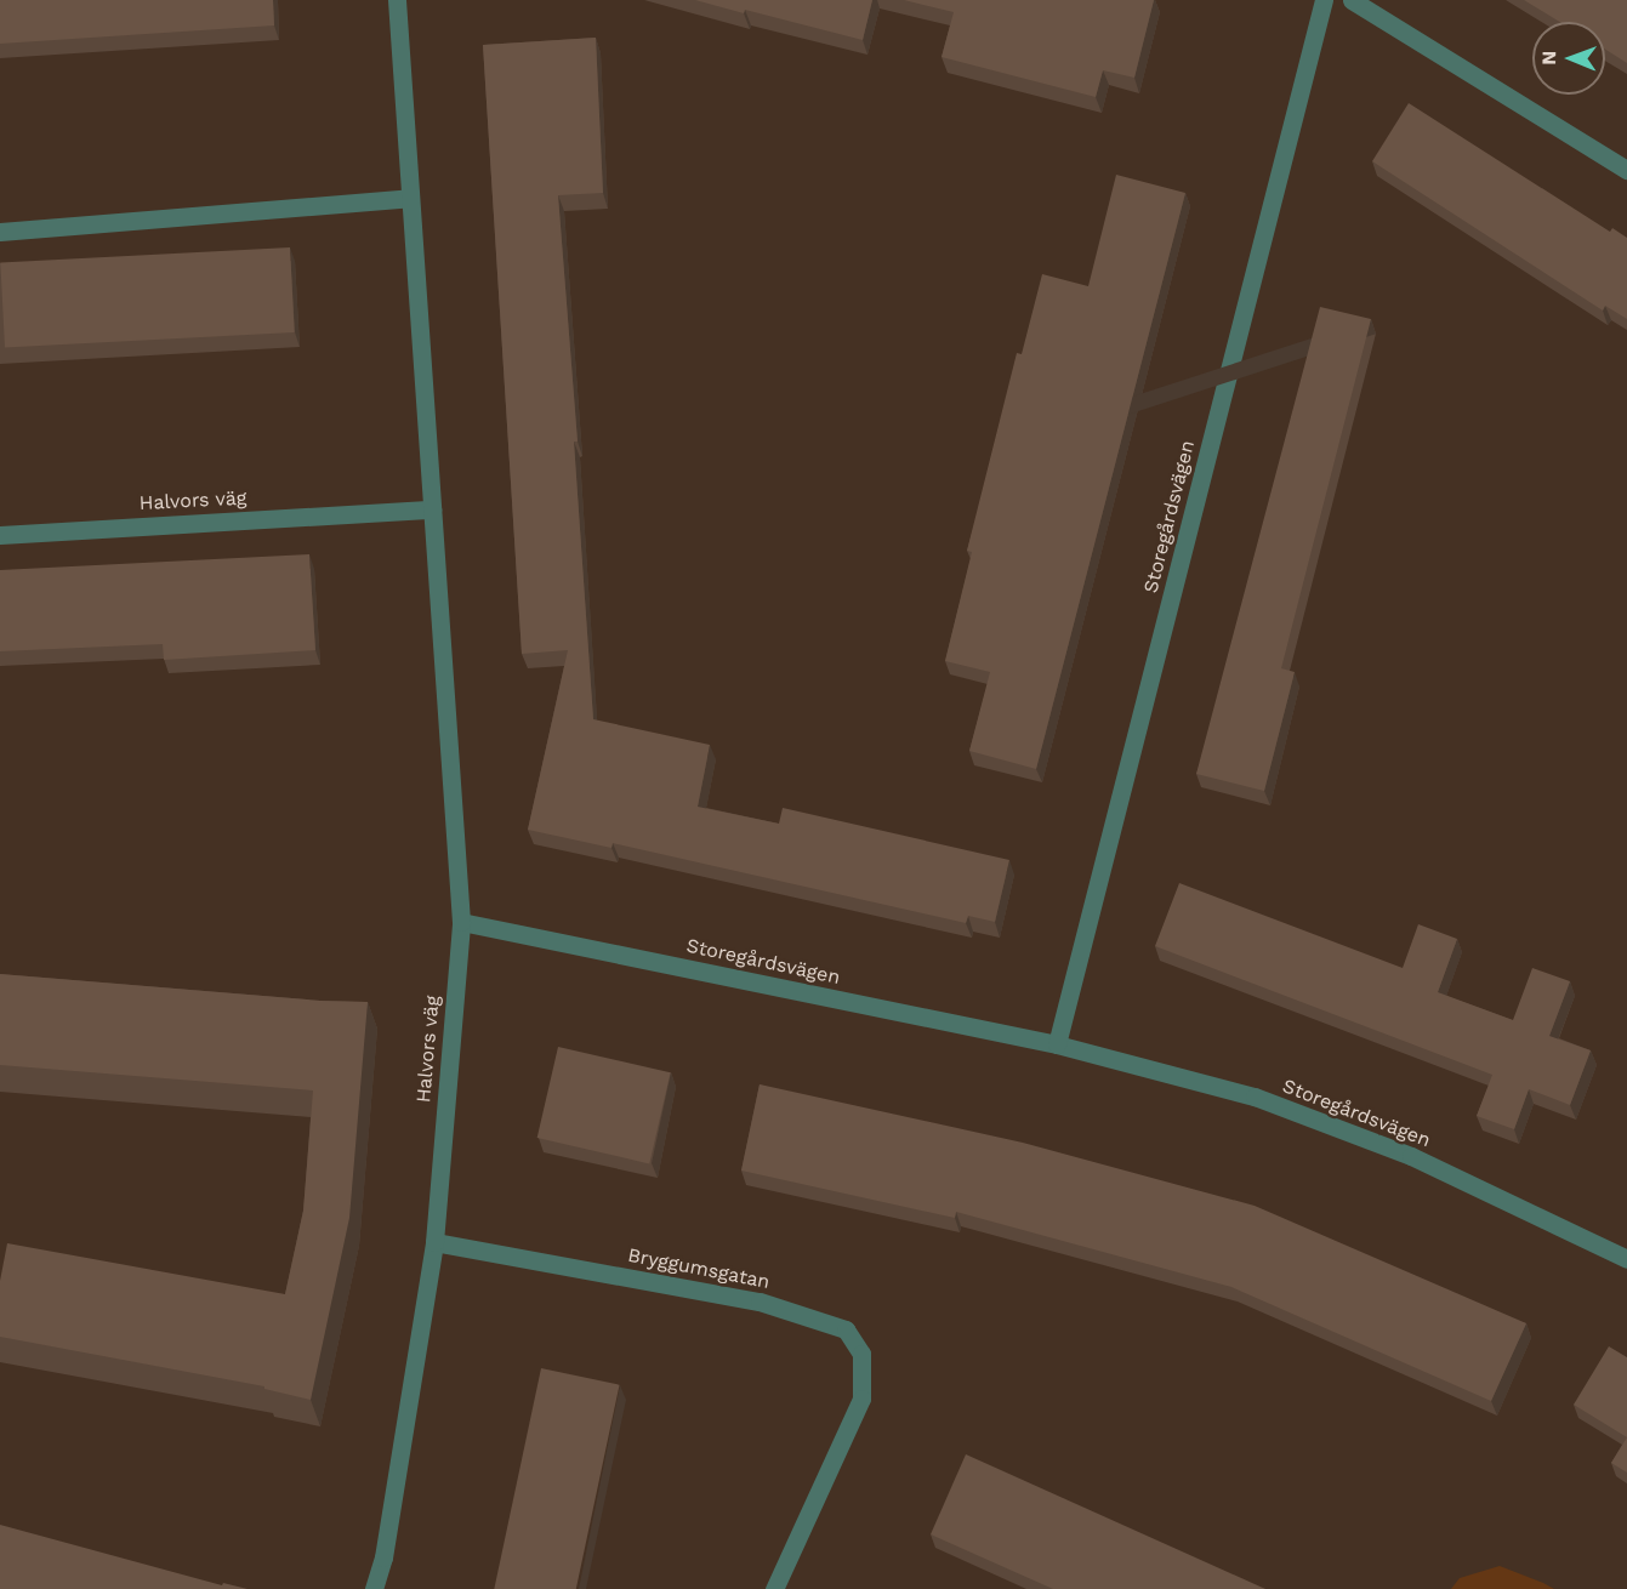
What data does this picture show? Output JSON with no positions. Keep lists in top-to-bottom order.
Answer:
{
  "streets": {
    "street": ["Halvors väg", "Storegårdsvägen", "Bryggumsgatan"]
  },
  "crossings": [
    ["Halvors väg", "Storegårdsvägen"],
    ["Halvors väg", "Bryggumsgatan"]
  ],
  "north": "left"
}
